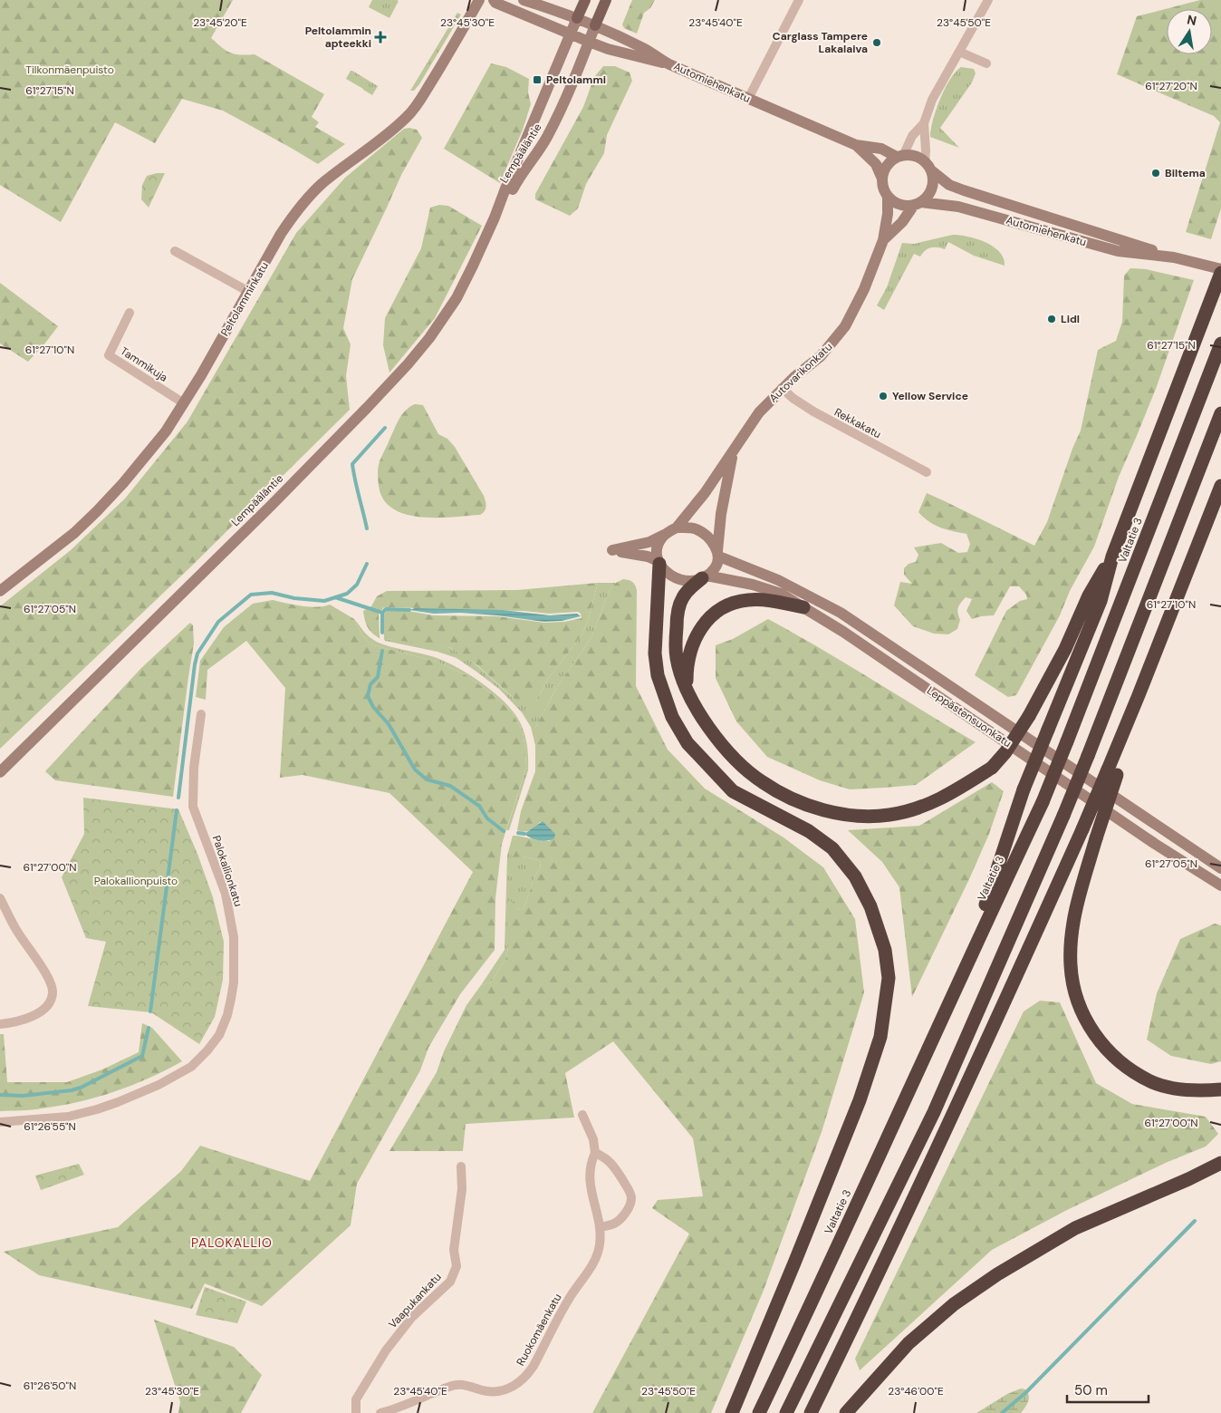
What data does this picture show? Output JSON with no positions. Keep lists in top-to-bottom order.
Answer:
{
  "streets": {
    "highway": ["Valtatie 3"],
    "main road": [
      "Automiehenkatu",
      "Lempääläntie",
      "Peltolamminkatu",
      "Autovarikonkatu",
      "Leppästensuonkatu"
    ],
    "street": [
      "Tammikuja",
      "Rekkakatu",
      "Palokallionkatu",
      "Vaapukankatu",
      "Ruokomäenkatu"
    ]
  },
  "crossings": [
    ["Automiehenkatu", "Lempääläntie"],
    ["Automiehenkatu", "Autovarikonkatu"],
    ["Peltolamminkatu", "Tammikuja"],
    ["Autovarikonkatu", "Rekkakatu"],
    ["Autovarikonkatu", "Leppästensuonkatu"]
  ],
  "districts": ["PALOKALLIO"],
  "parks": ["Tilkonmäenpuisto", "Palokallionpuisto"],
  "places": {
    "health": ["Peltolammin apteekki"],
    "other": [
      "Carglass Tampere Lakalaiva",
      "Biltema",
      "Lidl",
      "Yellow Service"
    ],
    "transit": ["Peltolammi"]
  },
  "scale_bar": "50 m",
  "north": "top",
  "coordinates": [
    "23°45'20\"E",
    "23°45'30\"E",
    "23°45'40\"E",
    "23°45'50\"E",
    "61°27'20\"N",
    "61°27'15\"N",
    "61°27'10\"N",
    "61°27'05\"N",
    "61°27'00\"N",
    "61°26'55\"N",
    "61°26'50\"N",
    "23°46'00\"E"
  ]
}
